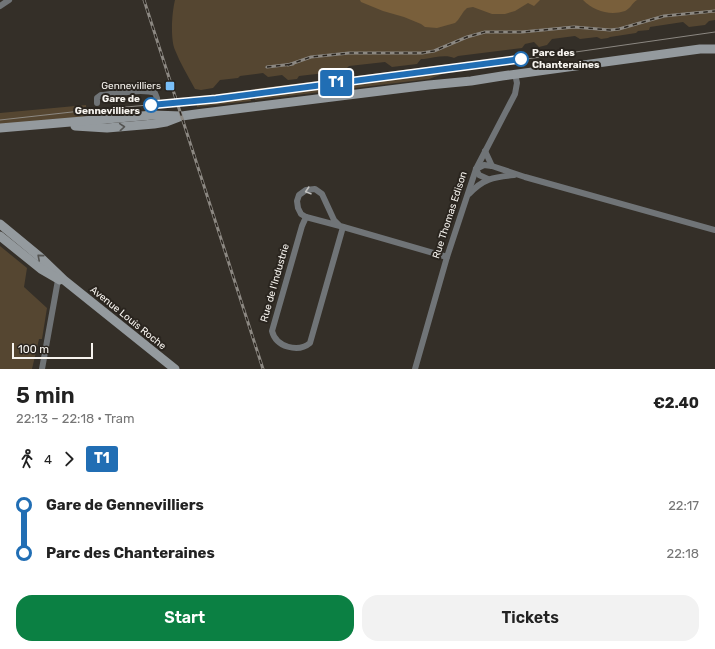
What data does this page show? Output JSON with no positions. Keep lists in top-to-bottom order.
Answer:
{
  "streets": {
    "main road": ["Avenue Louis Roche"],
    "street": ["Rue Thomas Edison", "Rue de l'Industrie"]
  },
  "places": {
    "other": ["Parc des Chanteraines", "Gare de Gennevilliers"],
    "transit": ["Gennevilliers"]
  },
  "lines": ["tram line T1"],
  "scale_bar": "100 m",
  "page": {
    "on_map": "T1",
    "scale": "100 m",
    "heading": ["5 min", "22:13 – 22:18 · Tram", "€2.40"],
    "legs": ["4", "T1"],
    "list": [
      {
        "name": "Gare de Gennevilliers",
        "value": "22:17"
      },
      {
        "name": "Parc des Chanteraines",
        "value": "22:18"
      }
    ],
    "buttons": ["Start", "Tickets"]
  }
}
